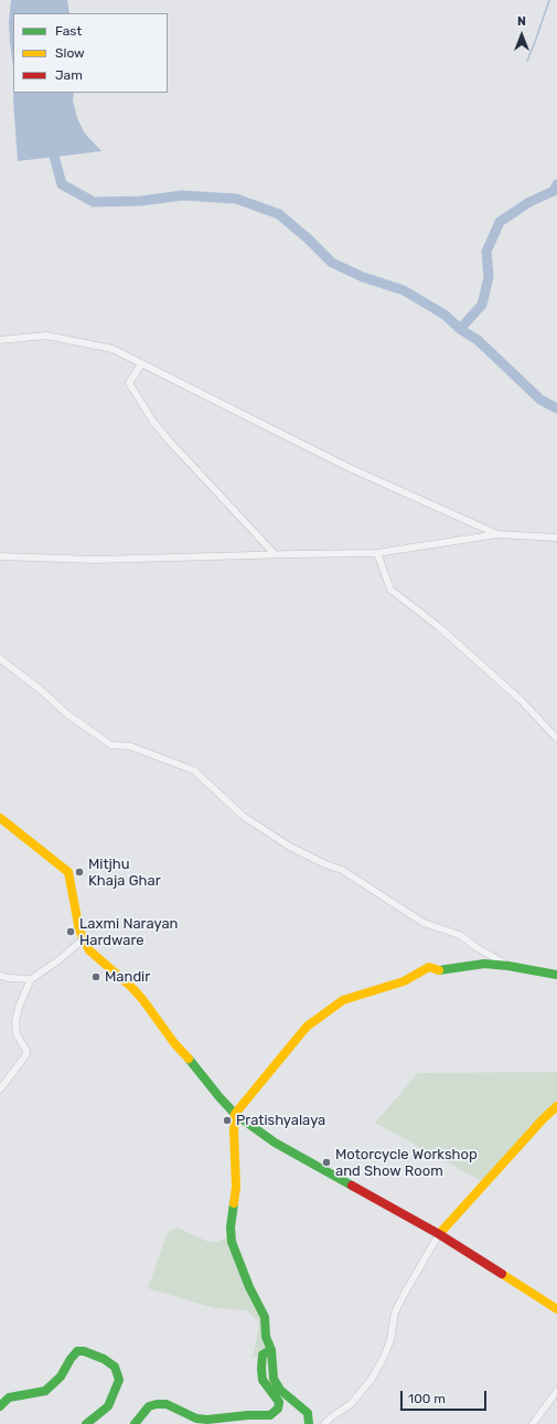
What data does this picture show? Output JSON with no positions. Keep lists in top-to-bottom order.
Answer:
{
  "places": [
    "Mitjhu Khaja Ghar",
    "Laxmi Narayan Hardware",
    "Mandir",
    "Pratishyalaya",
    "Motorcycle Workshop and Show Room"
  ],
  "legend": ["Fast", "Slow", "Jam"],
  "scale_bar": "100 m",
  "north": "top"
}
